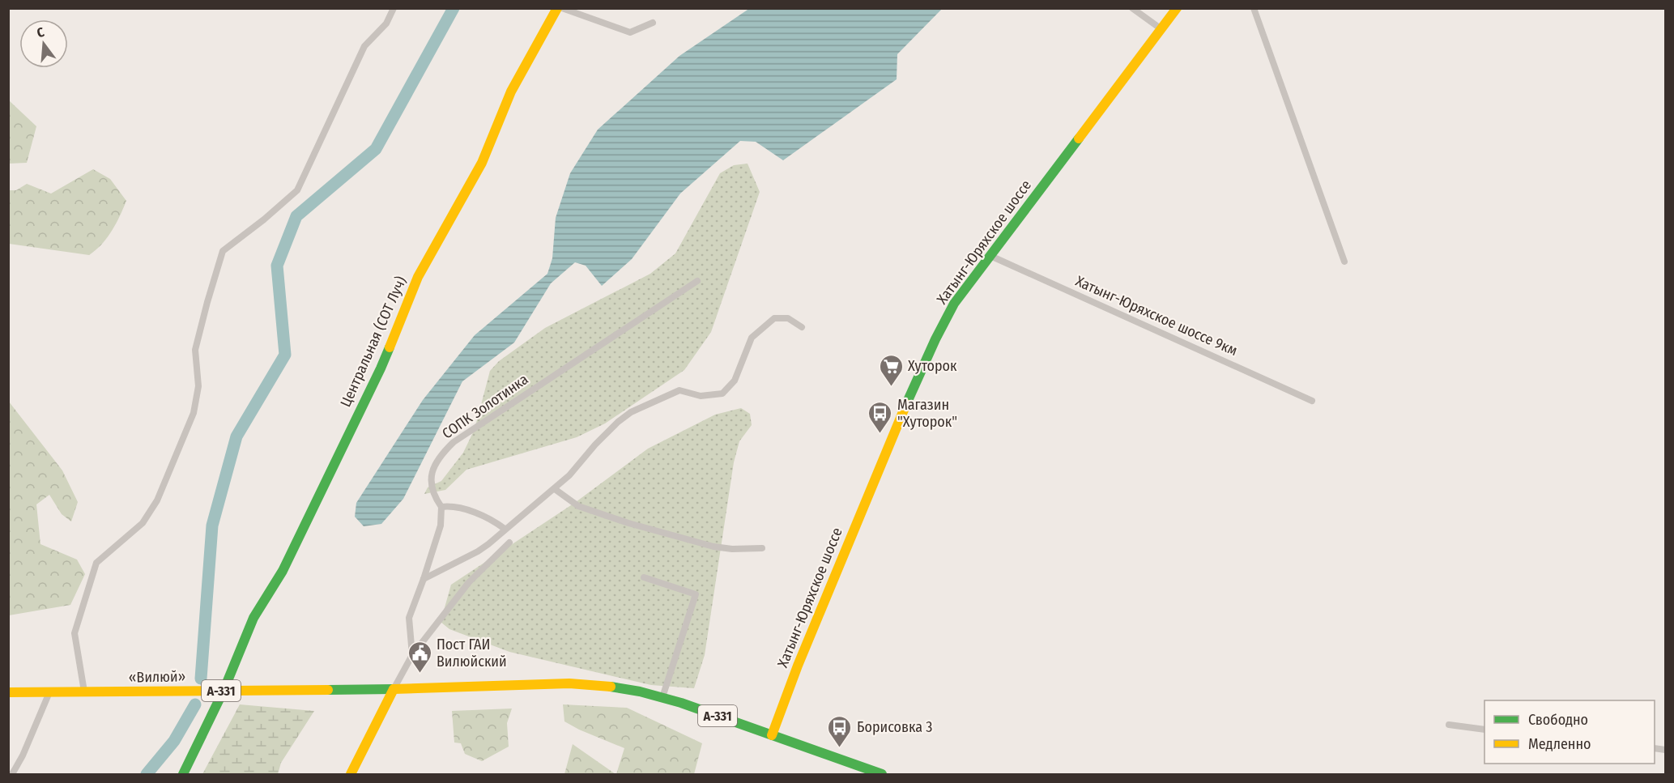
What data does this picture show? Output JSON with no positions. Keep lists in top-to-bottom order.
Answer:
{
  "streets": {
    "main road": [
      "Хатынг-Юряхское шоссе",
      "Центральная (СОТ Луч)",
      "«Вилюй»",
      "А-331"
    ],
    "street": ["Хатынг-Юряхское шоссе 9км", "СОПК Золотинка"]
  },
  "crossings": [
    ["Хатынг-Юряхское шоссе", "Хатынг-Юряхское шоссе 9км"],
    ["Хатынг-Юряхское шоссе", "А-331"],
    ["Центральная (СОТ Луч)", "«Вилюй»"],
    ["«Вилюй»", "А-331"]
  ],
  "places": {
    "supermarket": ["Хуторок"],
    "bus stop": ["Магазин \"Хуторок\"", "Борисовка 3"],
    "public building": ["Пост ГАИ Вилюйский"]
  },
  "legend": ["Свободно", "Медленно"],
  "north": "top"
}
